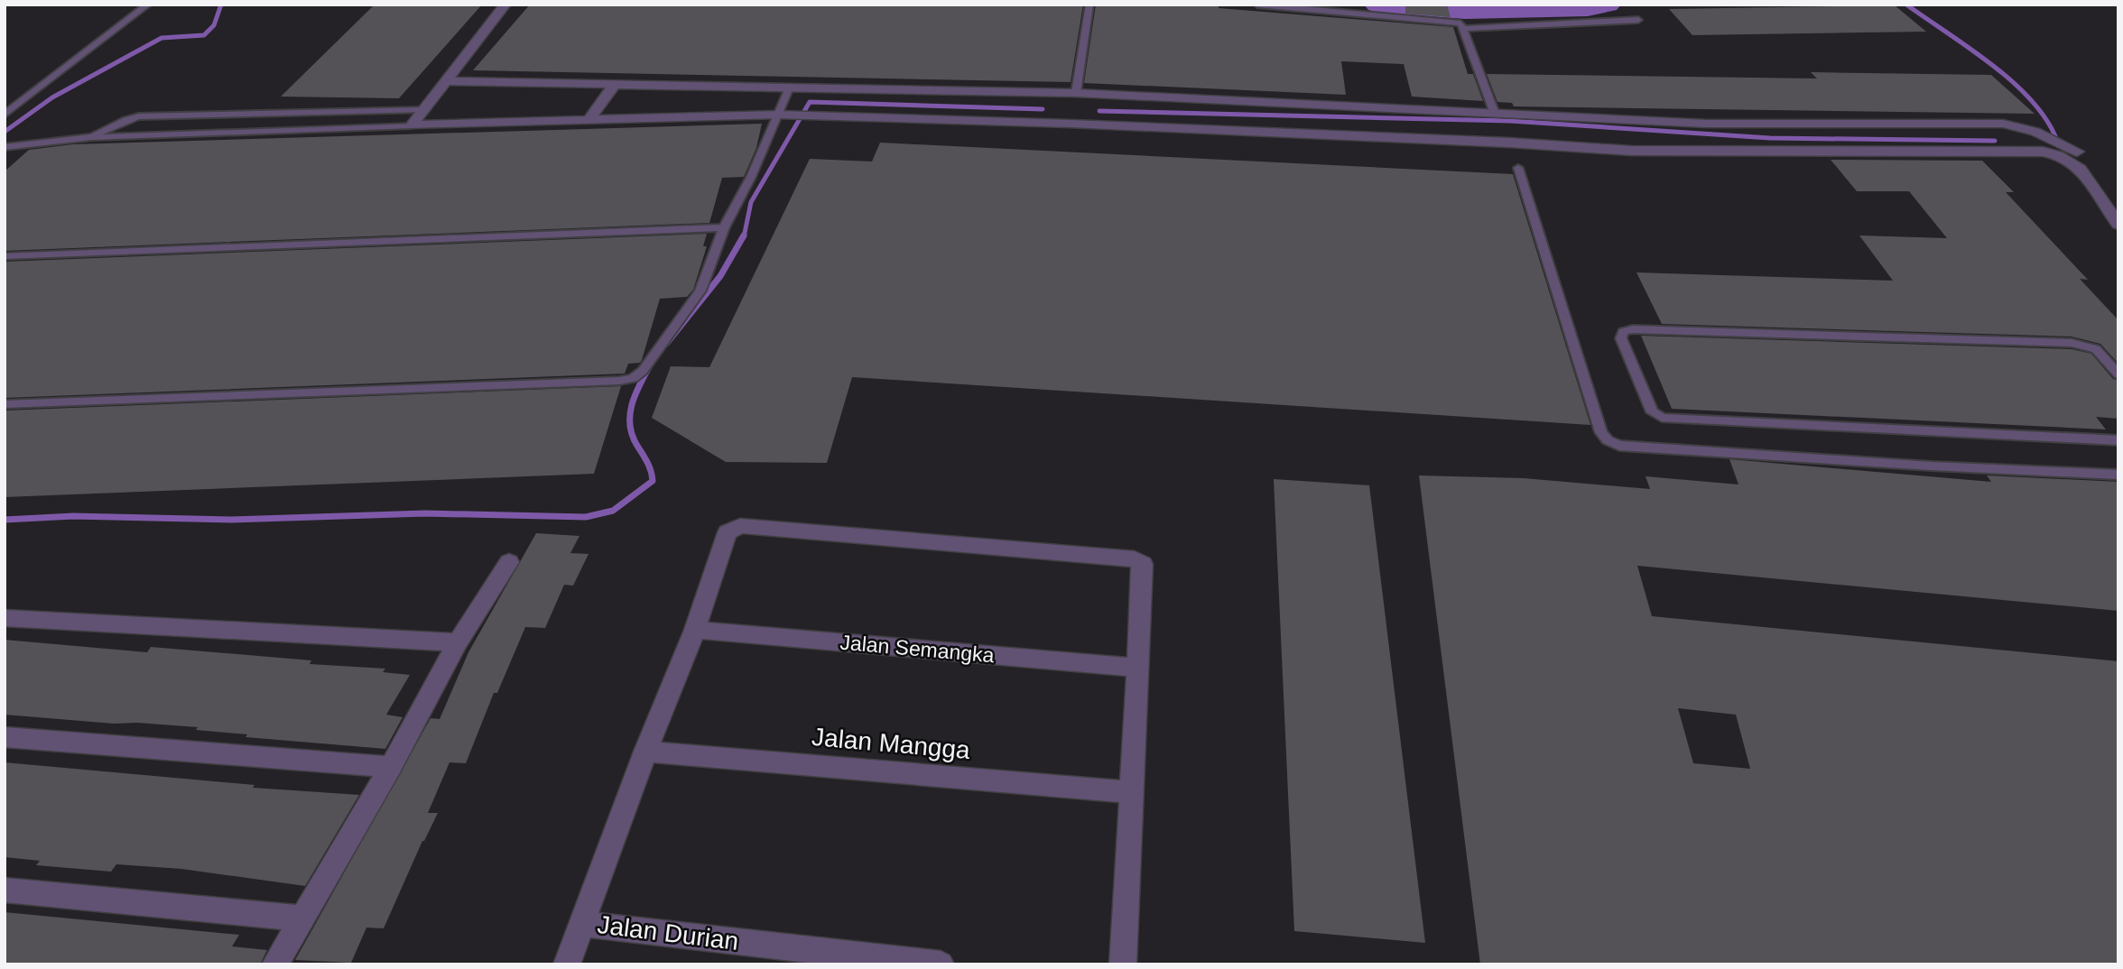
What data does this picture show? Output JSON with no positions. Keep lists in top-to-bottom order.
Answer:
{
  "streets": {
    "street": ["Jalan Semangka", "Jalan Mangga", "Jalan Durian"]
  }
}
